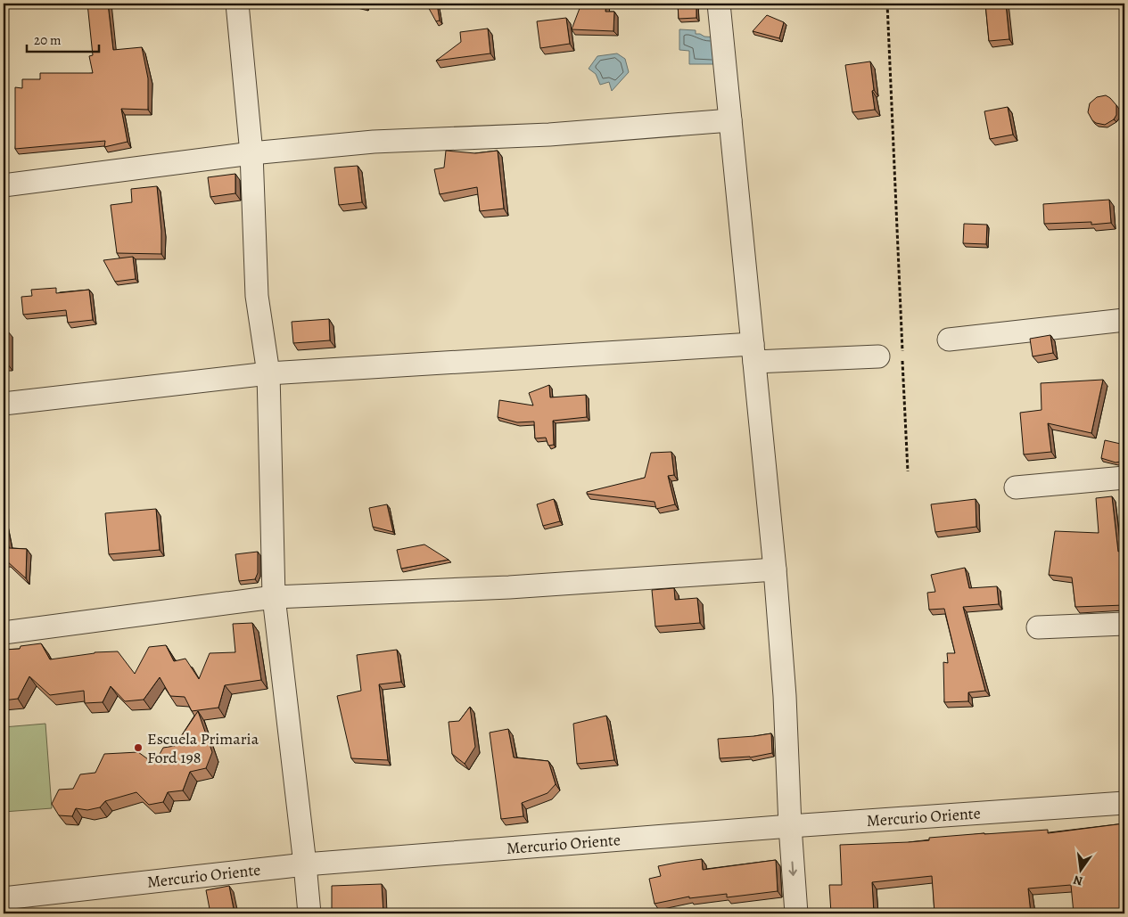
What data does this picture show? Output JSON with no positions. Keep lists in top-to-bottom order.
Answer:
{
  "streets": {
    "street": ["Mercurio Oriente"]
  },
  "places": ["Escuela Primaria Ford 198"],
  "scale_bar": "20 m",
  "north": "bottom"
}
